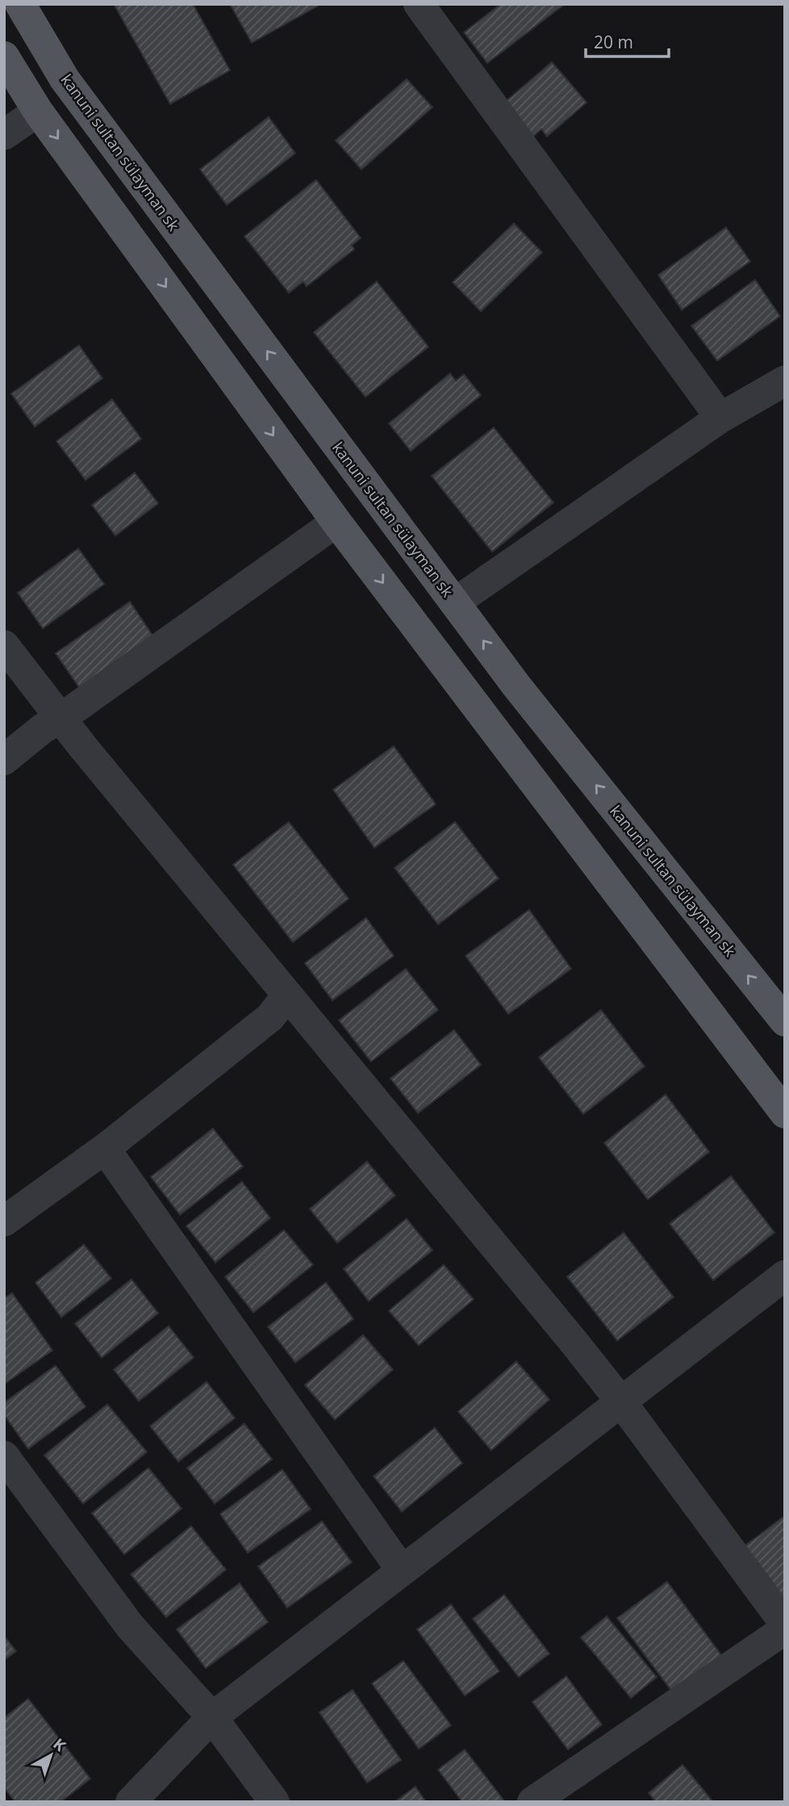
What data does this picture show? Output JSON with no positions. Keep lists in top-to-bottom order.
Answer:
{
  "streets": {
    "main road": ["kanuni sultan sülayman sk"]
  },
  "scale_bar": "20 m",
  "north": "top right"
}
